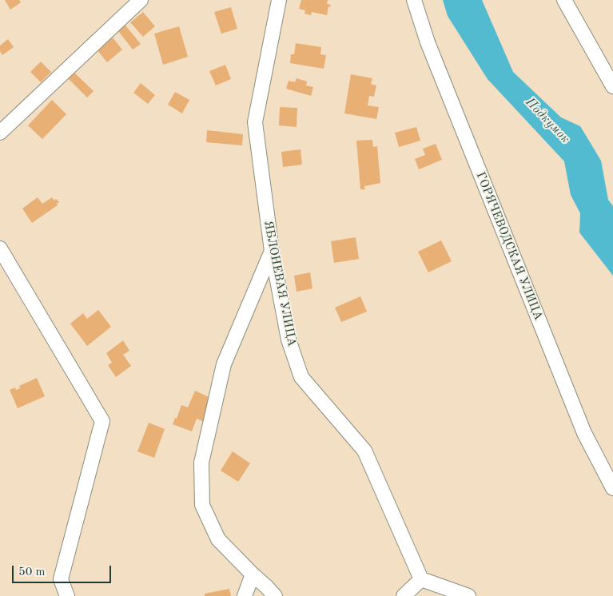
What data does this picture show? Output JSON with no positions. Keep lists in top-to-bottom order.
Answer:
{
  "streets": {
    "street": ["ГОРЯЧЕВОДСКАЯ УЛИЦА", "ЯБЛОНЕВАЯ УЛИЦА"]
  },
  "water": ["Подкумок"],
  "scale_bar": "50 m"
}
